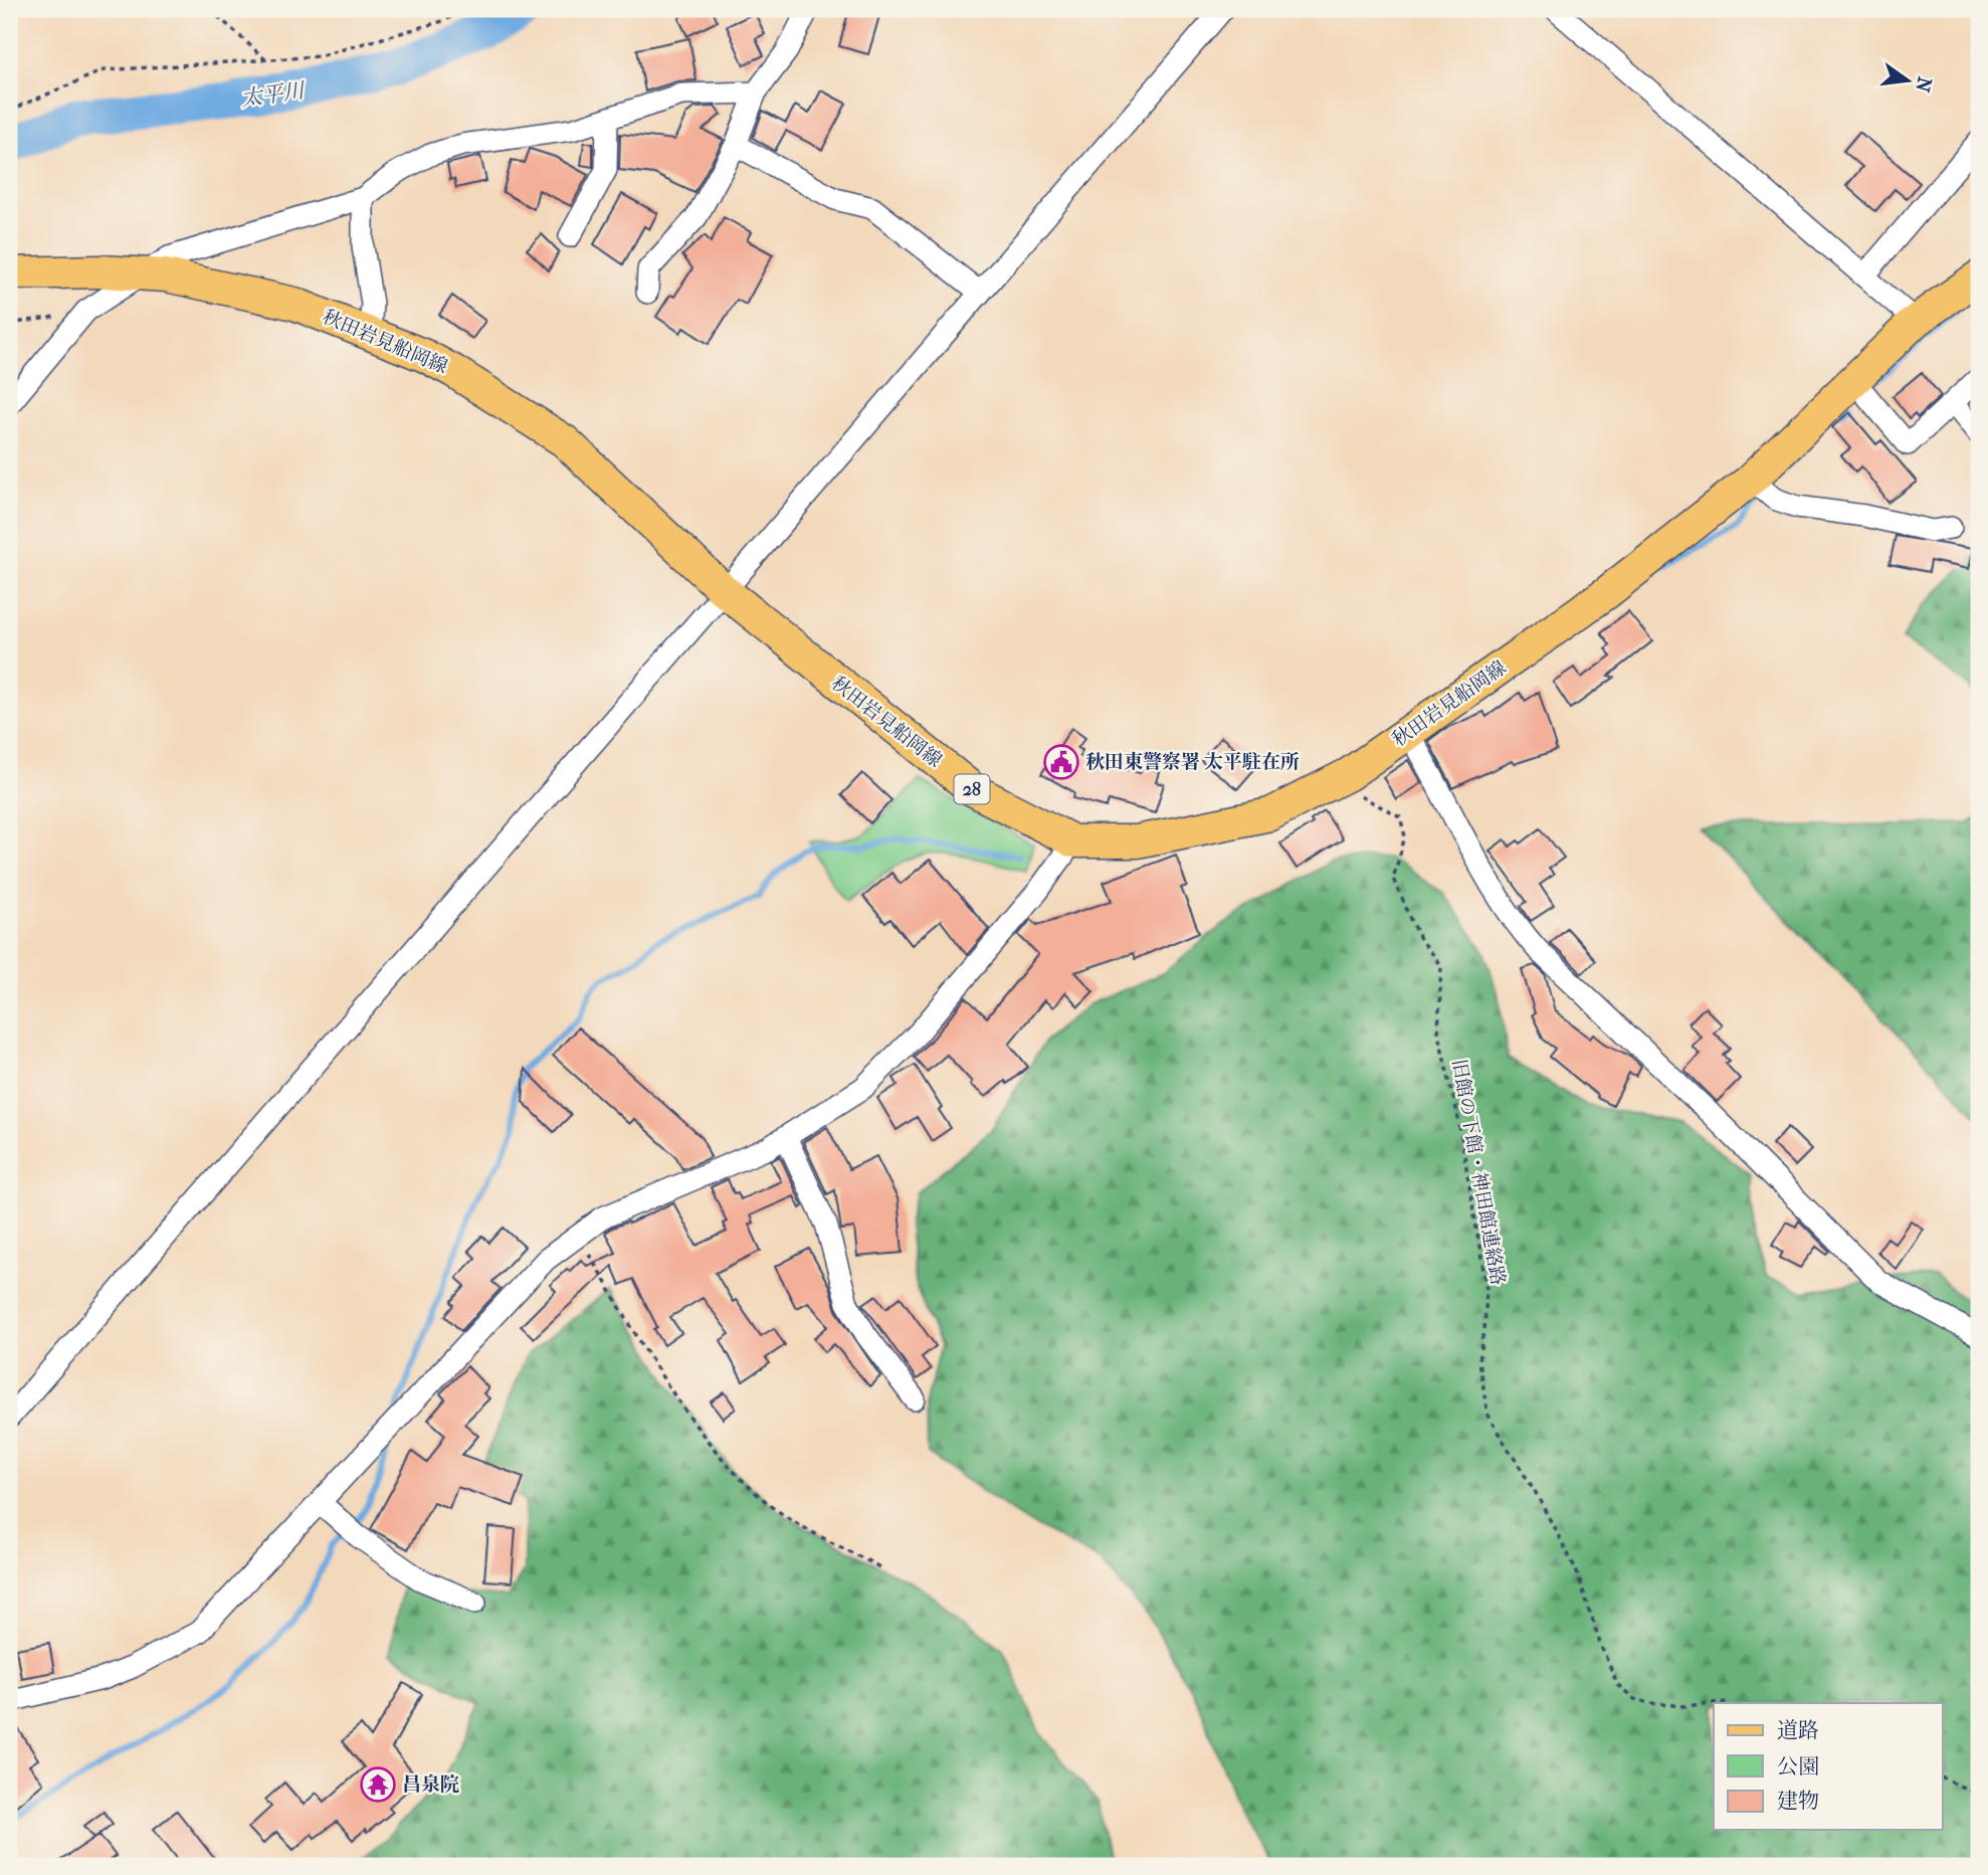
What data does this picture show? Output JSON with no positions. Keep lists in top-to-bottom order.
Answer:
{
  "streets": {
    "main road": ["秋田岩見船岡線", "28"],
    "path": ["旧館の下館・神田館連絡路"]
  },
  "crossings": [
    ["秋田岩見船岡線", "旧館の下館・神田館連絡路"]
  ],
  "water": ["太平川"],
  "places": {
    "public building": ["秋田東警察署 太平駐在所"],
    "temple": ["昌泉院"]
  },
  "legend": ["道路", "公園", "建物"],
  "north": "right"
}
